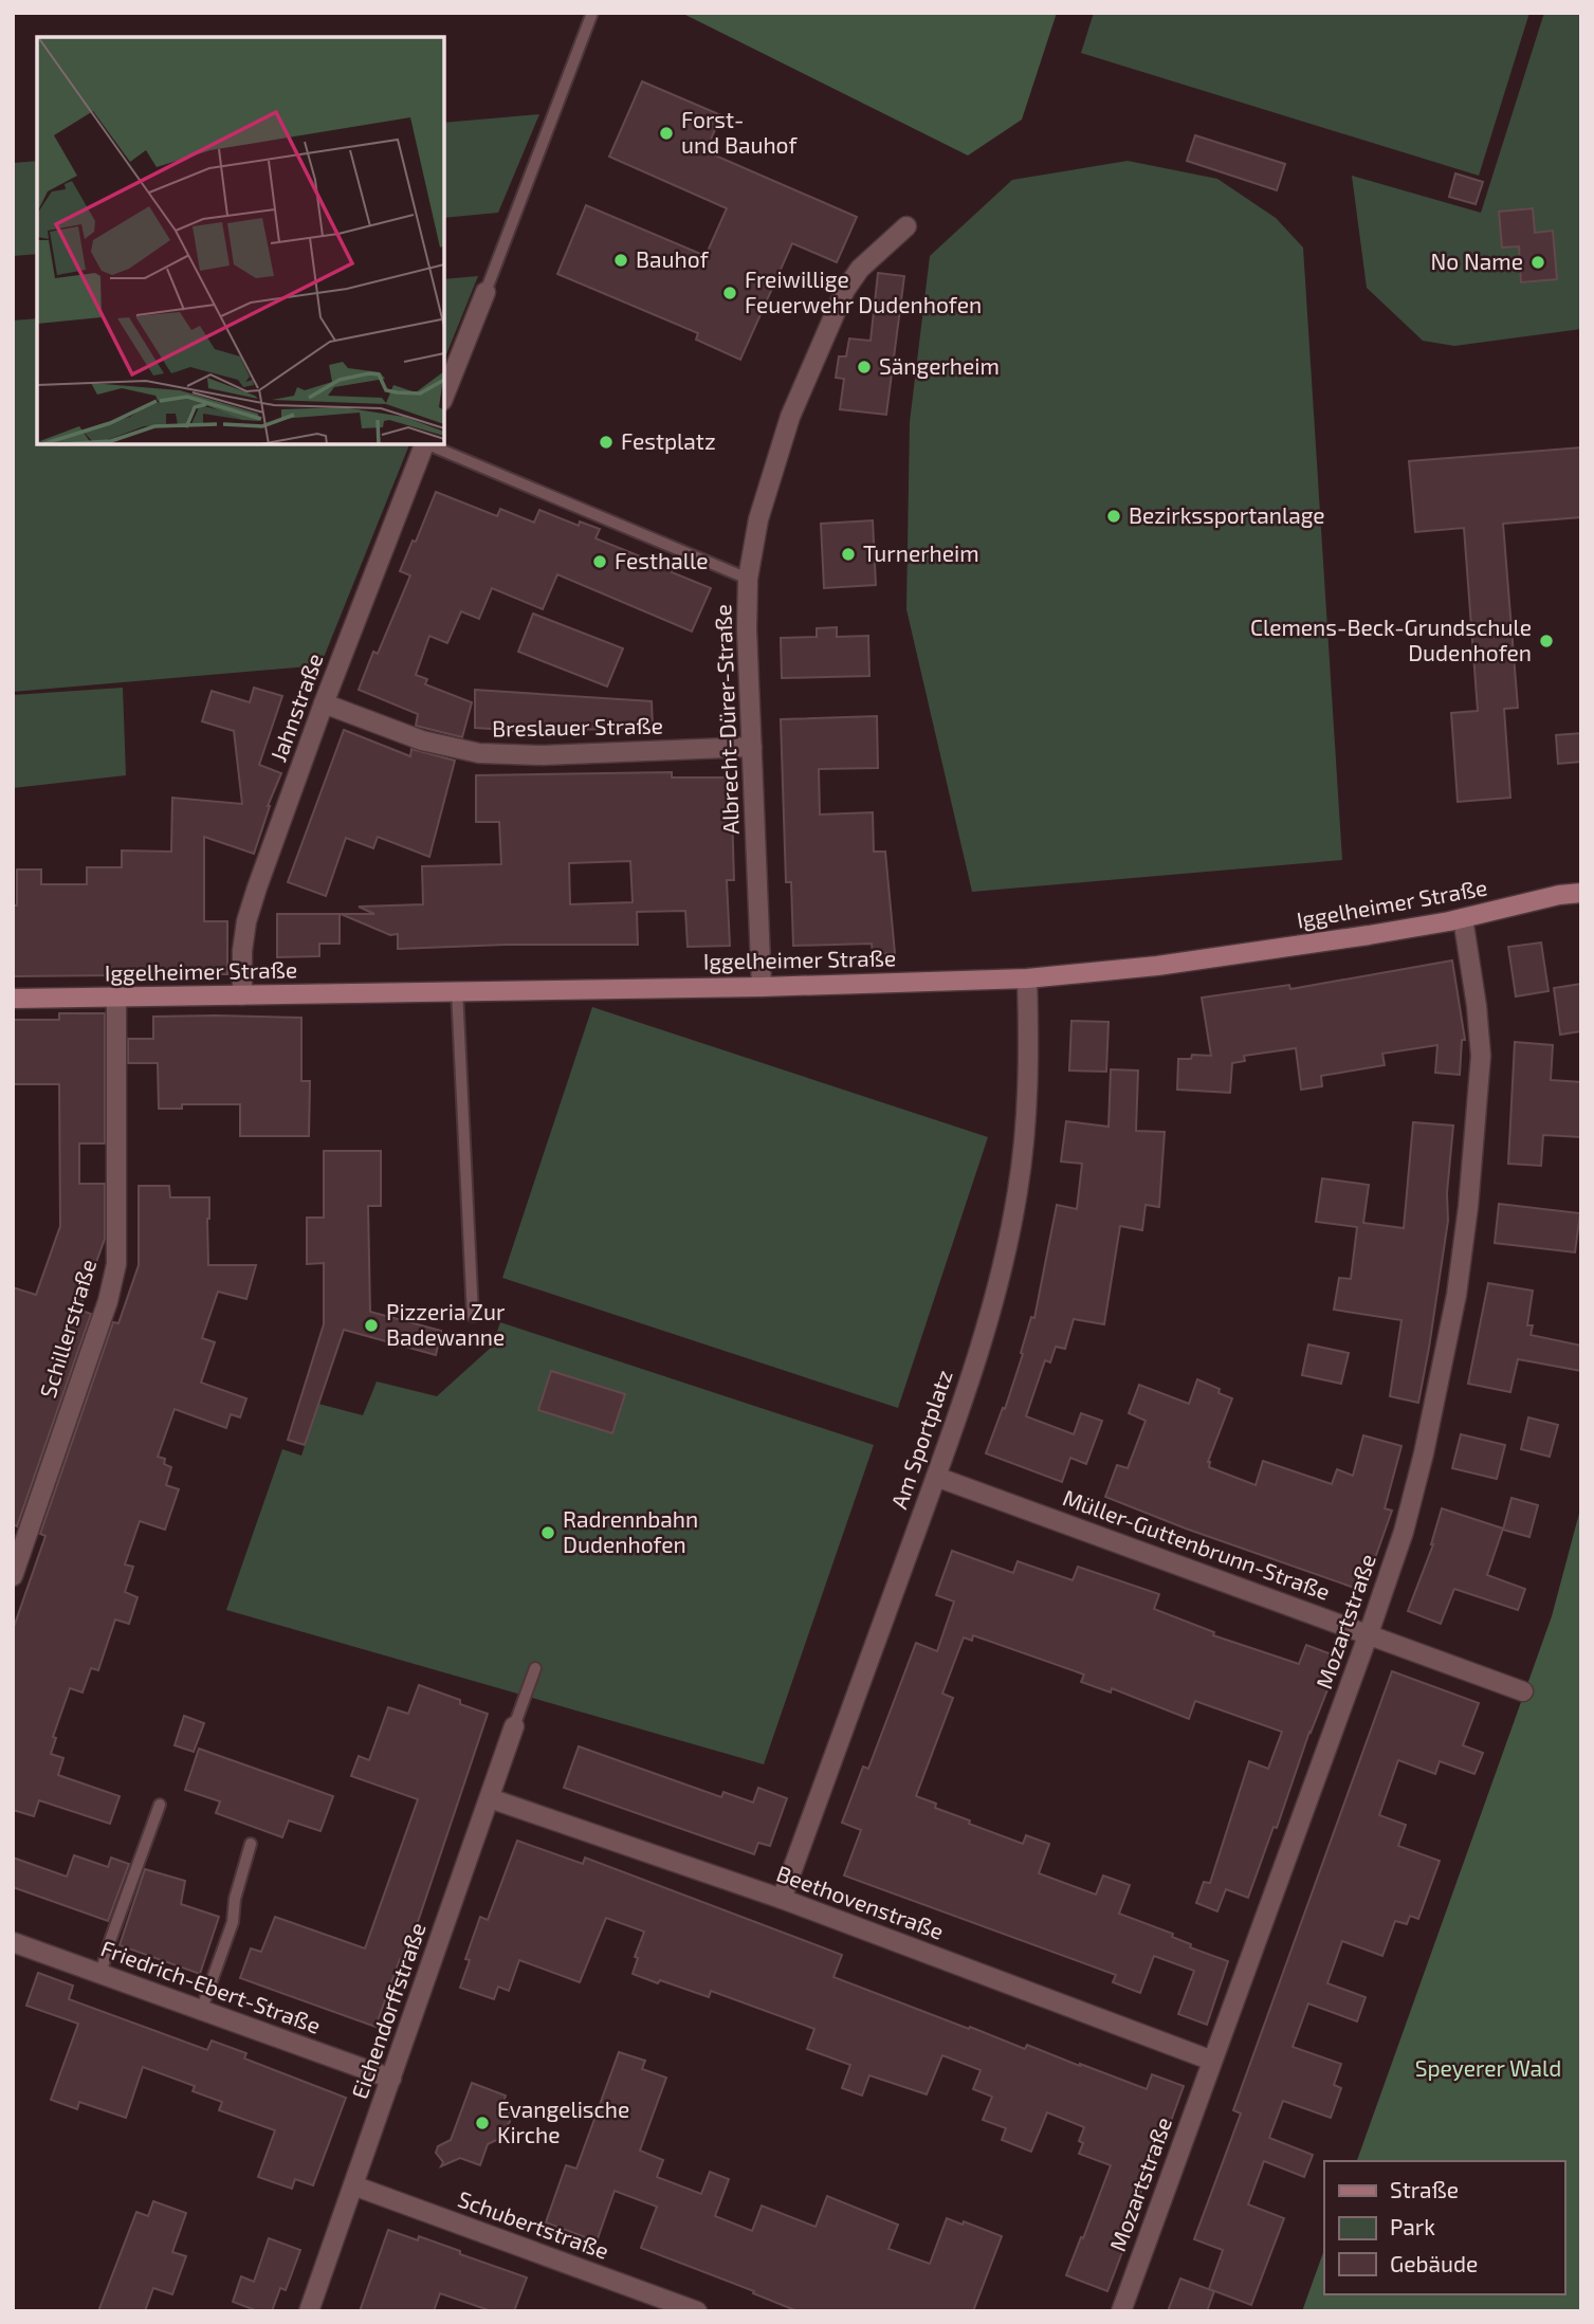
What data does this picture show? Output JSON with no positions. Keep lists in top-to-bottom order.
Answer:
{
  "streets": {
    "street": [
      "Jahnstraße",
      "Albrecht-Dürer-Straße",
      "Breslauer Straße",
      "Iggelheimer Straße",
      "Schillerstraße",
      "Am Sportplatz",
      "Müller-Guttenbrunn-Straße",
      "Mozartstraße",
      "Beethovenstraße",
      "Friedrich-Ebert-Straße",
      "Eichendorffstraße",
      "Schubertstraße"
    ]
  },
  "crossings": [
    ["Jahnstraße", "Breslauer Straße"],
    ["Jahnstraße", "Iggelheimer Straße"],
    ["Albrecht-Dürer-Straße", "Breslauer Straße"],
    ["Albrecht-Dürer-Straße", "Iggelheimer Straße"],
    ["Iggelheimer Straße", "Schillerstraße"],
    ["Iggelheimer Straße", "Am Sportplatz"],
    ["Iggelheimer Straße", "Mozartstraße"],
    ["Am Sportplatz", "Müller-Guttenbrunn-Straße"],
    ["Am Sportplatz", "Beethovenstraße"],
    ["Müller-Guttenbrunn-Straße", "Mozartstraße"],
    ["Mozartstraße", "Beethovenstraße"],
    ["Beethovenstraße", "Eichendorffstraße"],
    ["Friedrich-Ebert-Straße", "Eichendorffstraße"],
    ["Eichendorffstraße", "Schubertstraße"]
  ],
  "parks": ["Speyerer Wald"],
  "places": [
    "Forst- und Bauhof",
    "Bauhof",
    "No Name",
    "Freiwillige Feuerwehr Dudenhofen",
    "Sängerheim",
    "Festplatz",
    "Bezirkssportanlage",
    "Turnerheim",
    "Festhalle",
    "Clemens-Beck-Grundschule Dudenhofen",
    "Pizzeria Zur Badewanne",
    "Radrennbahn Dudenhofen",
    "Evangelische Kirche"
  ],
  "legend": ["Straße", "Park", "Gebäude"]
}
